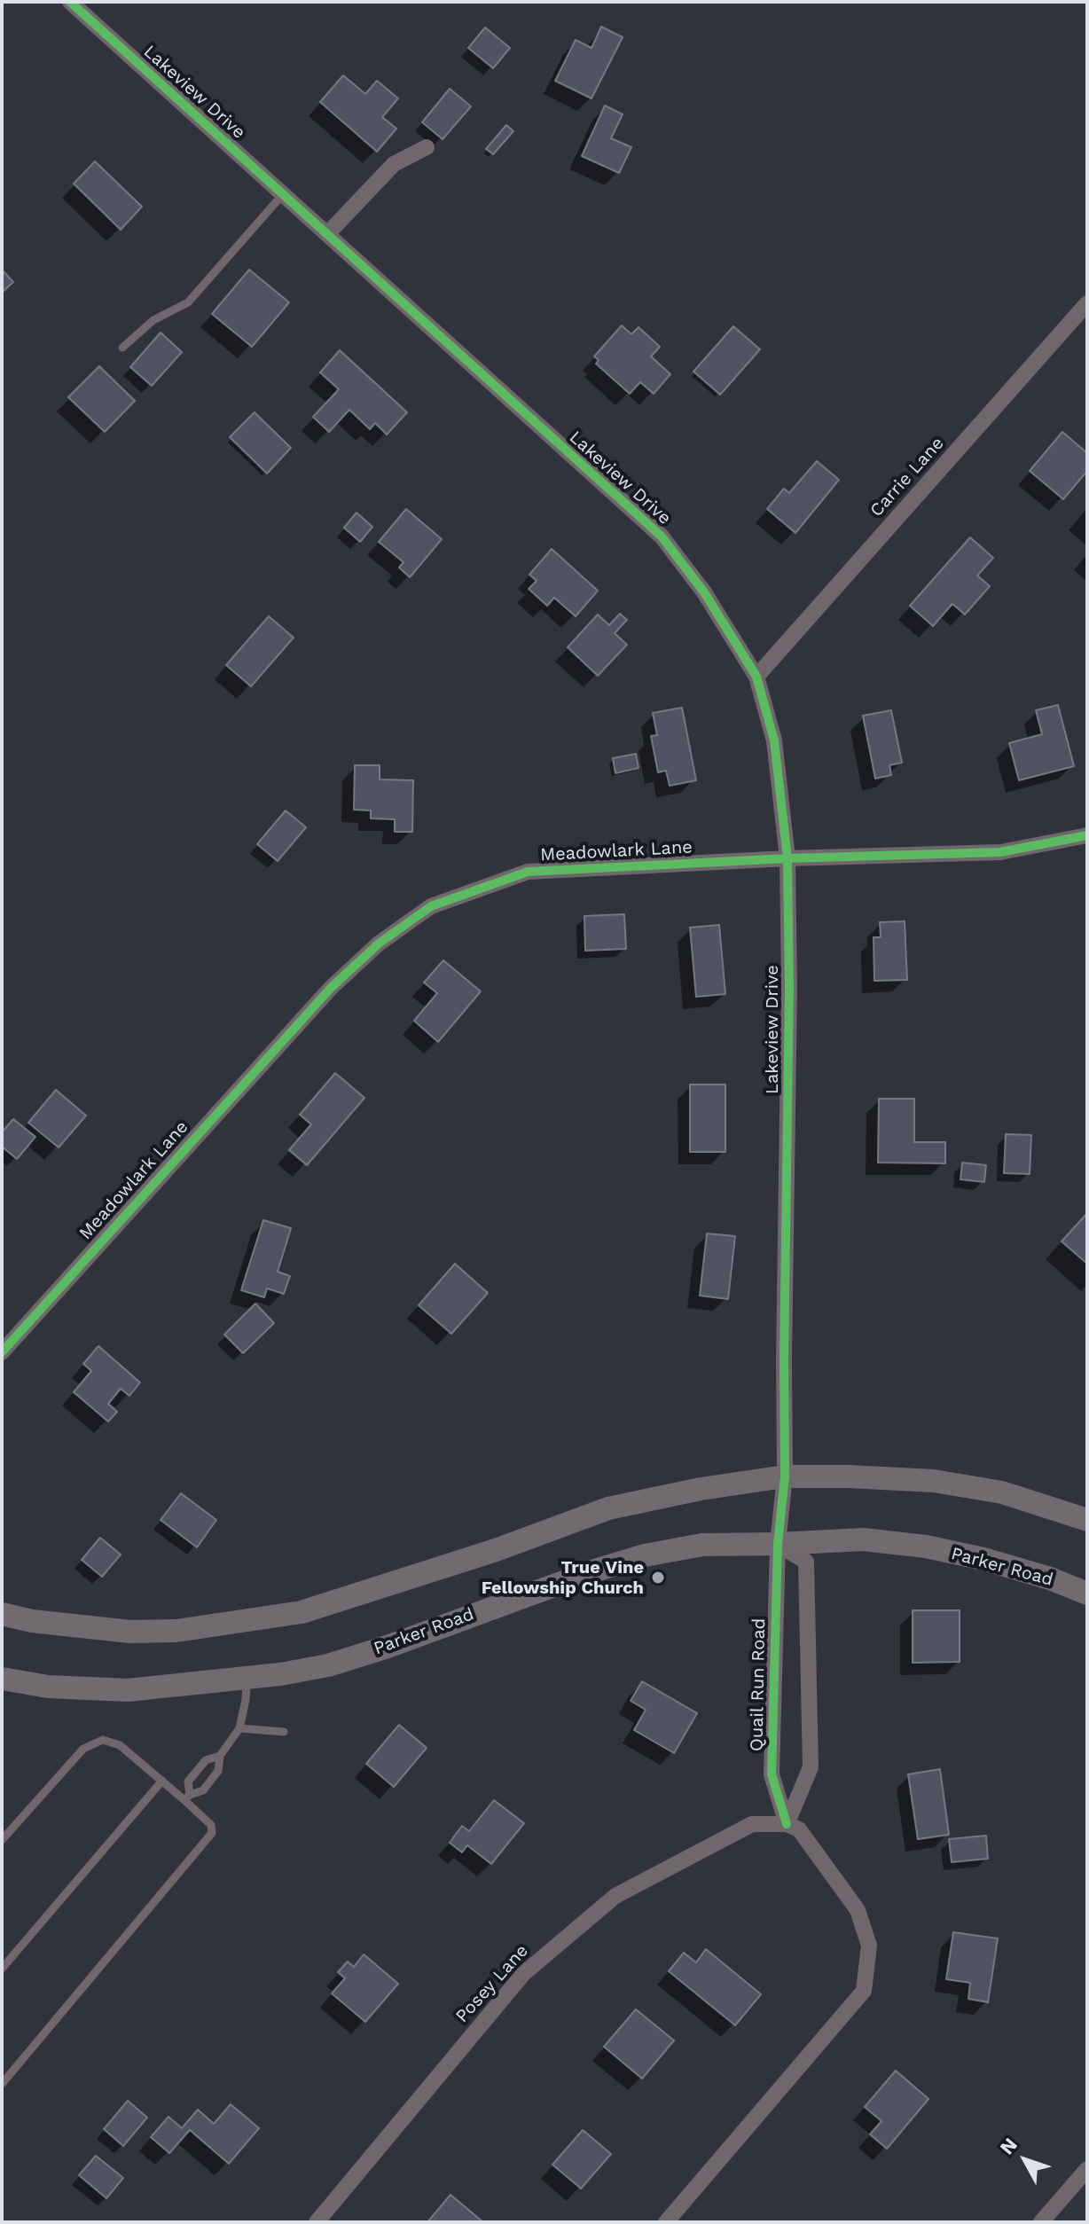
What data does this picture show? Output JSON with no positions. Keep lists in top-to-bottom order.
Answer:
{
  "streets": {
    "main road": ["Parker Road"],
    "street": [
      "Lakeview Drive",
      "Carrie Lane",
      "Meadowlark Lane",
      "Quail Run Road",
      "Posey Lane"
    ]
  },
  "crossings": [
    ["Lakeview Drive", "Carrie Lane"],
    ["Lakeview Drive", "Meadowlark Lane"],
    ["Lakeview Drive", "Parker Road"],
    ["Lakeview Drive", "Quail Run Road"],
    ["Parker Road", "Quail Run Road"],
    ["Quail Run Road", "Posey Lane"]
  ],
  "places": ["True Vine Fellowship Church"],
  "north": "top left"
}
